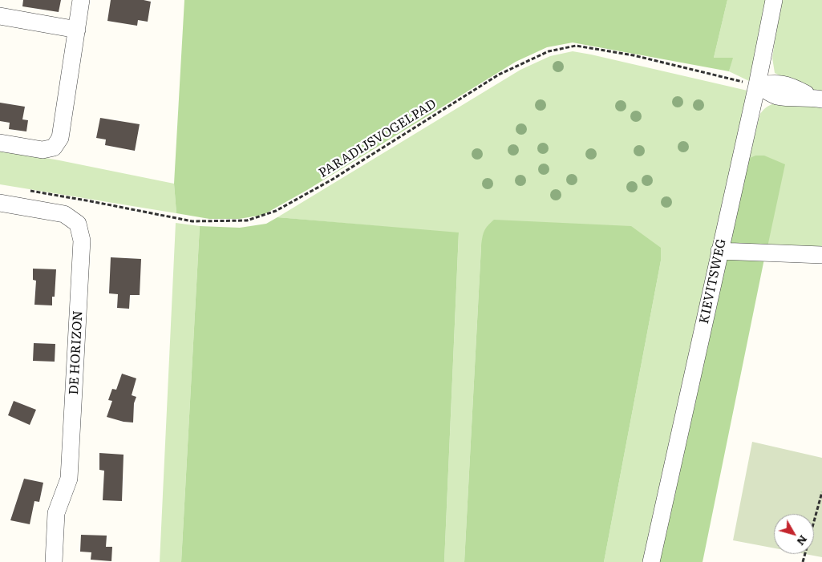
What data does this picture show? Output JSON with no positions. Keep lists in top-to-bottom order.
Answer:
{
  "streets": {
    "street": ["KIEVITSWEG", "DE HORIZON"],
    "path": ["PARADIJSVOGELPAD"]
  },
  "crossings": [
    ["PARADIJSVOGELPAD", "KIEVITSWEG"]
  ],
  "north": "bottom right"
}
